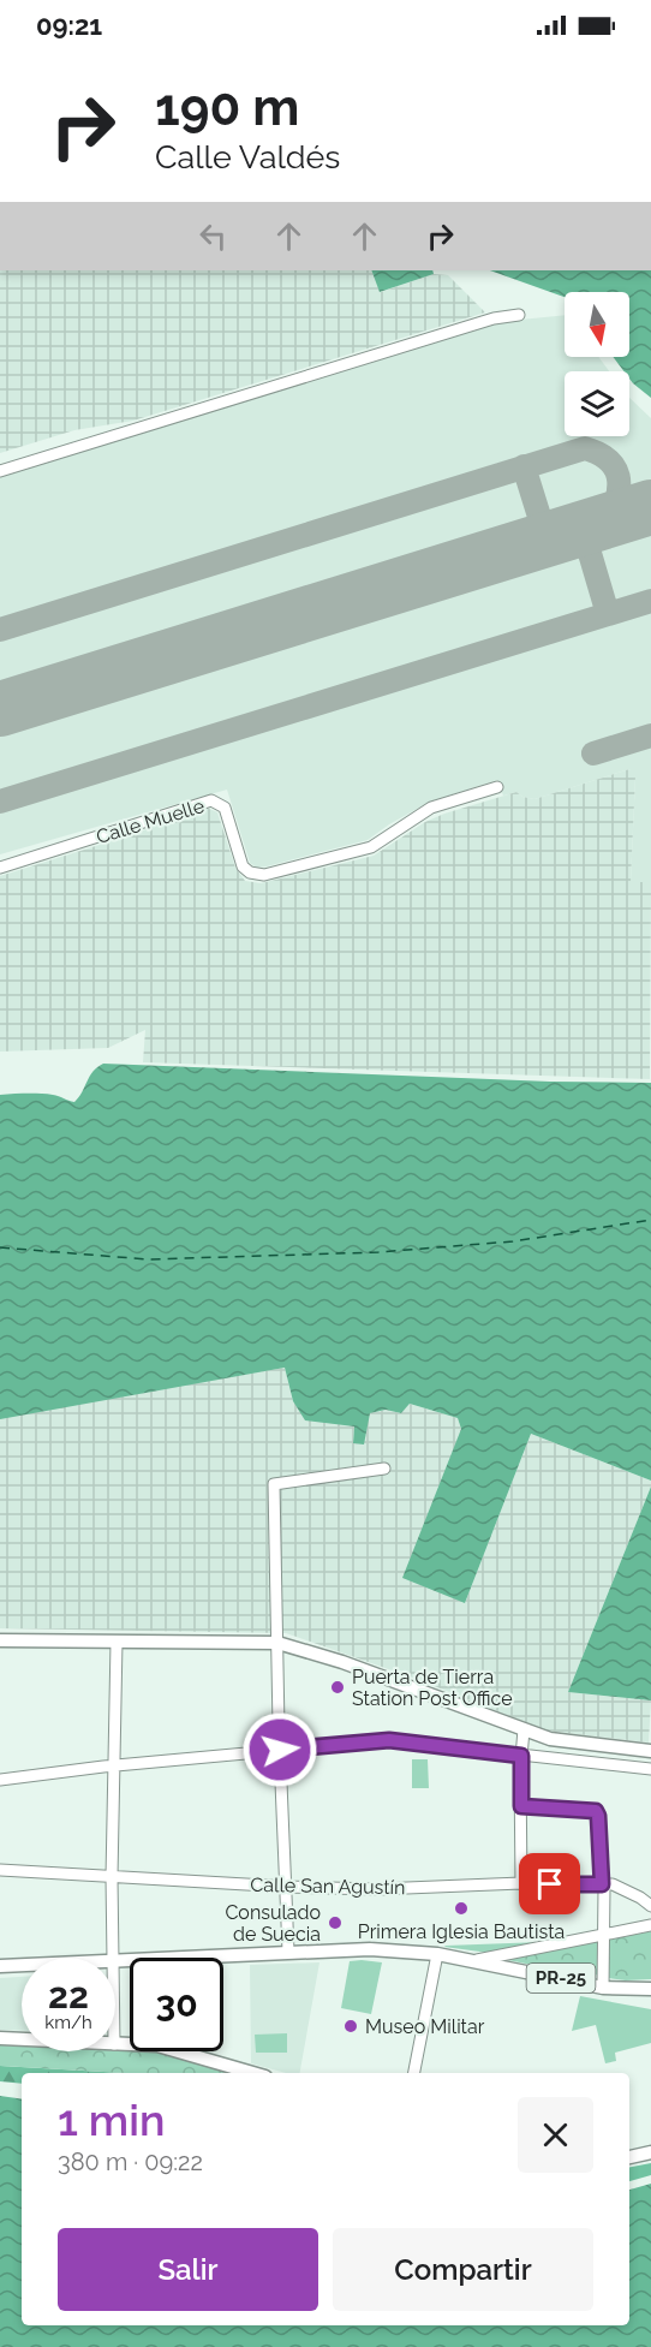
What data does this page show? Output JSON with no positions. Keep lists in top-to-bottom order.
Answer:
{
  "streets": {
    "main road": ["PR-25"],
    "street": ["Calle Muelle", "Calle San Agustín"]
  },
  "places": [
    "Puerta de Tierra Station Post Office",
    "Primera Iglesia Bautista",
    "Consulado de Suecia",
    "Museo Militar"
  ],
  "north": "bottom",
  "page": {
    "status": "09:21",
    "turn": ["190 m", "Calle Valdés"],
    "speed": "22 km/h",
    "limit": "30",
    "heading": ["1 min", "380 m · 09:22"],
    "buttons": ["Salir", "Compartir"]
  }
}
